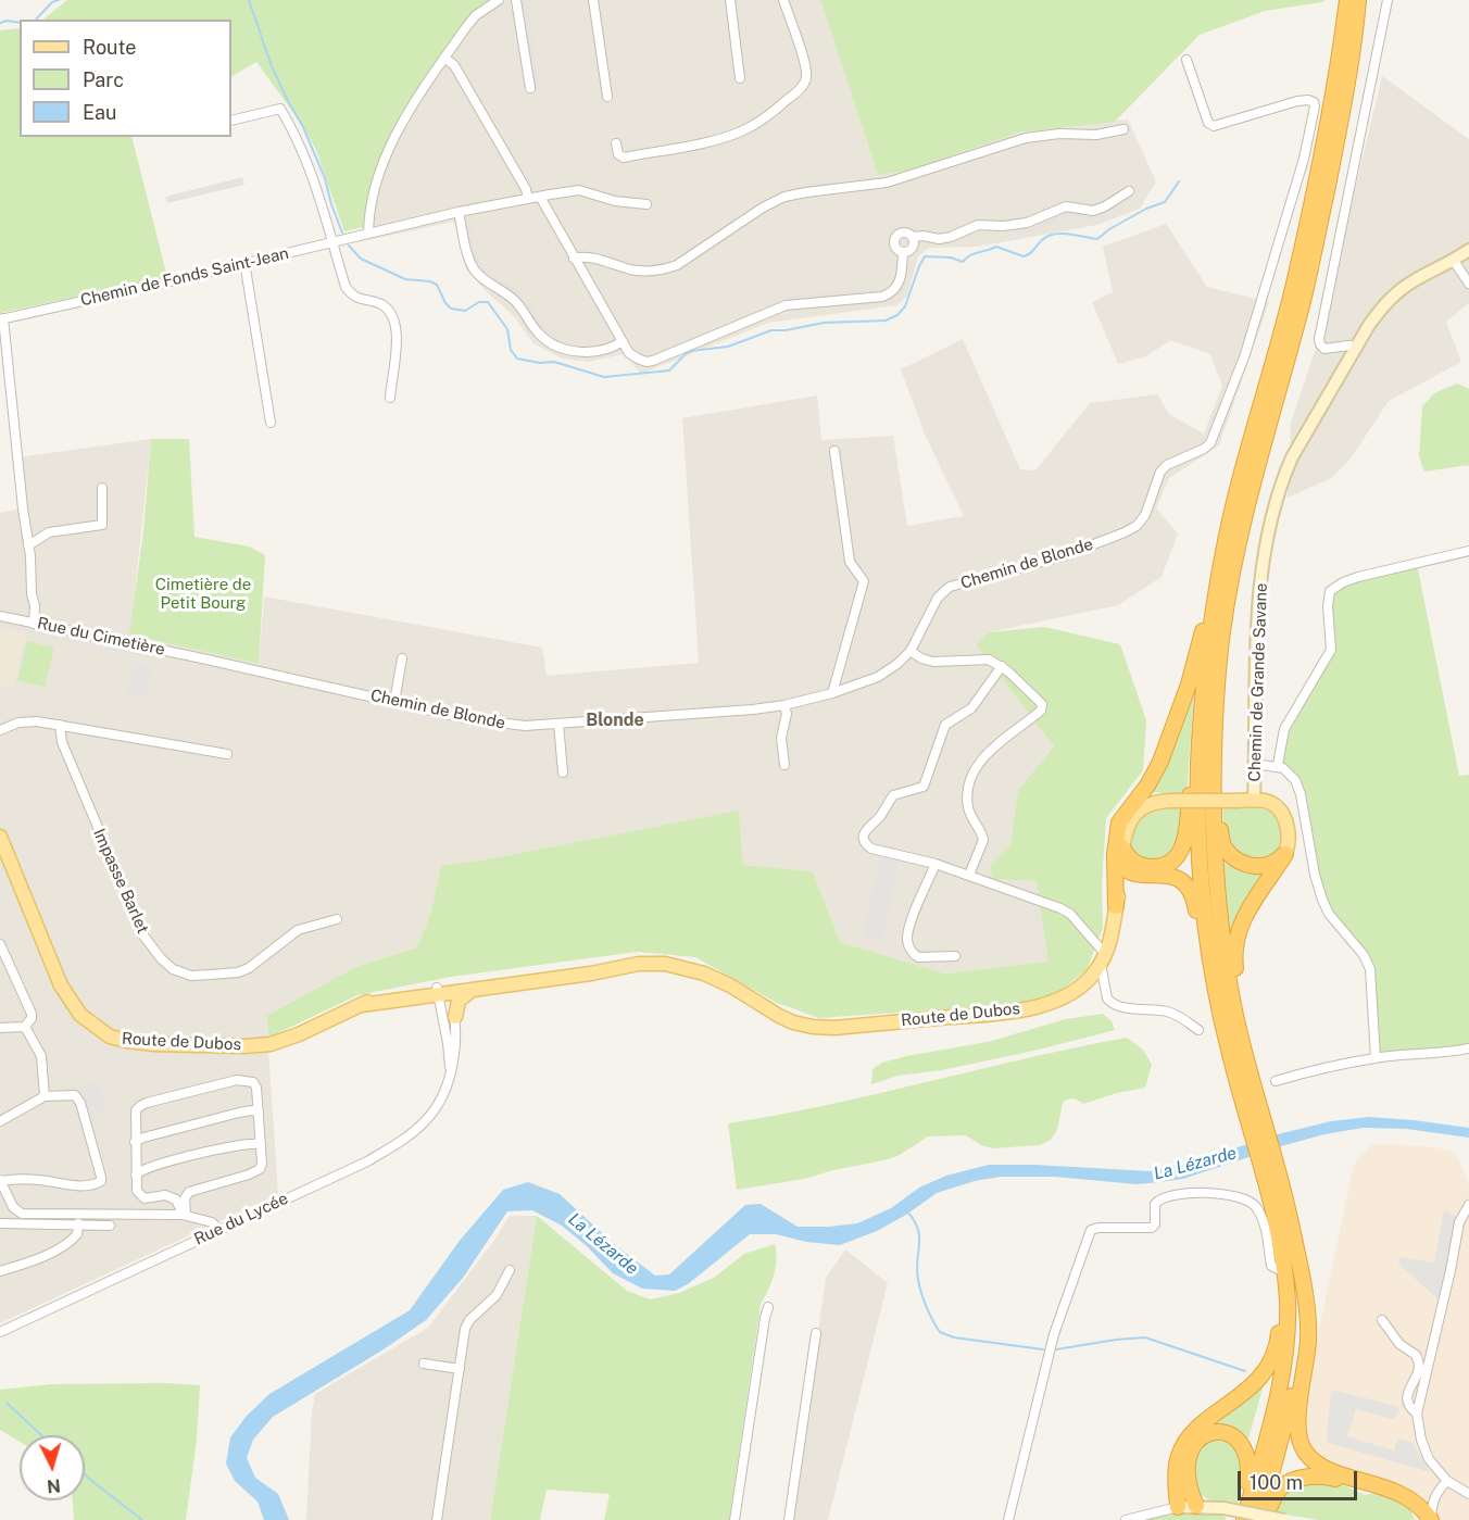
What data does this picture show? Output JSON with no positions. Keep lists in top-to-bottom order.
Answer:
{
  "streets": {
    "main road": ["Route de Dubos"],
    "street": [
      "Chemin de Fonds Saint-Jean",
      "Chemin de Blonde",
      "Rue du Cimetière",
      "Chemin de Grande Savane",
      "Impasse Barlet",
      "Rue du Lycée"
    ]
  },
  "crossings": [
    ["Chemin de Blonde", "Rue du Cimetière"],
    ["Chemin de Grande Savane", "Route de Dubos"],
    ["Route de Dubos", "Rue du Lycée"]
  ],
  "districts": ["Blonde"],
  "water": ["La Lézarde"],
  "parks": ["Cimetière de Petit Bourg"],
  "legend": ["Route", "Parc", "Eau"],
  "scale_bar": "100 m",
  "north": "bottom"
}
